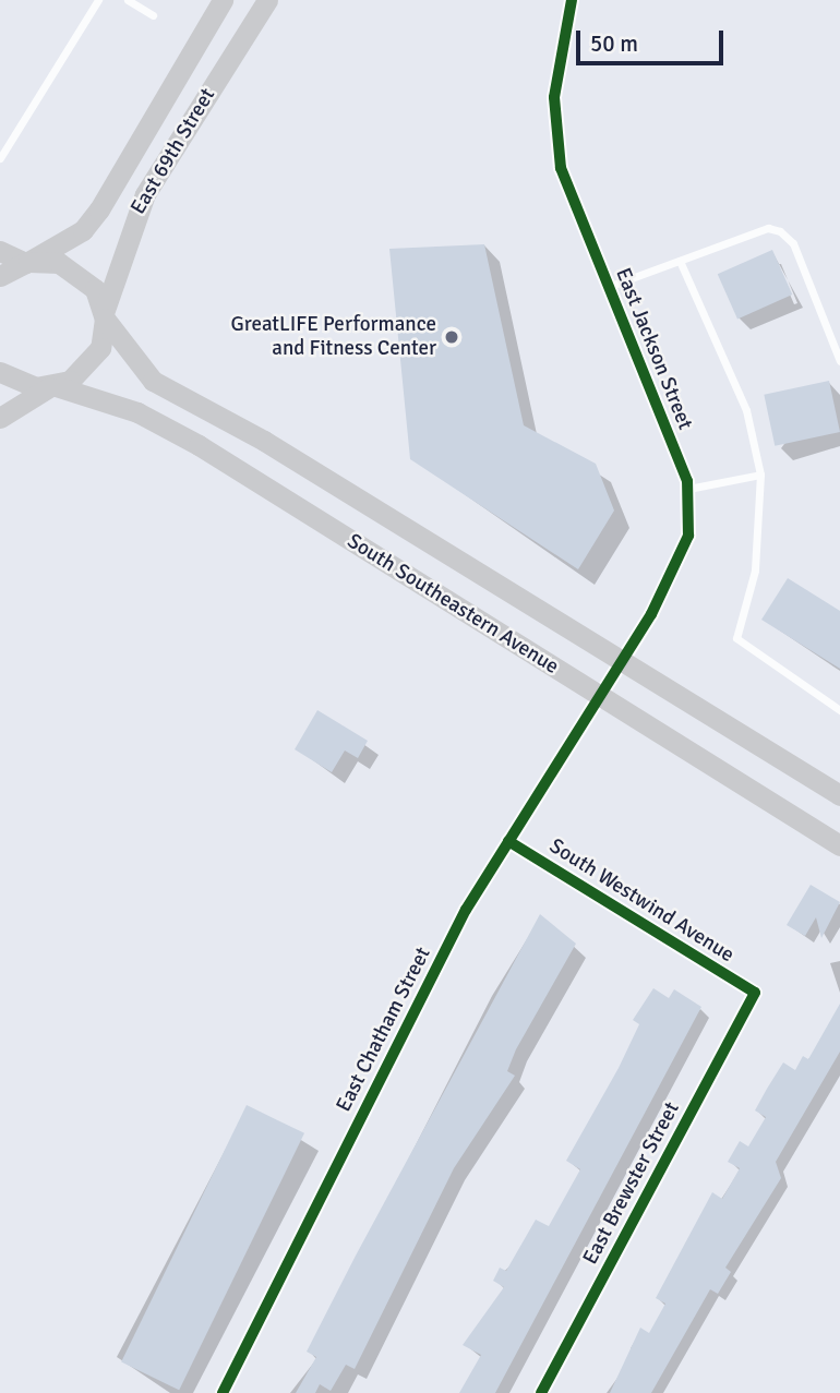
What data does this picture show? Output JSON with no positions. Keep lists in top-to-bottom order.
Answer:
{
  "streets": {
    "main road": ["East 69th Street", "South Southeastern Avenue"],
    "street": [
      "East Jackson Street",
      "South Westwind Avenue",
      "East Chatham Street",
      "East Brewster Street"
    ]
  },
  "crossings": [
    ["East 69th Street", "South Southeastern Avenue"],
    ["East Jackson Street", "South Southeastern Avenue"],
    ["East Jackson Street", "East Chatham Street"],
    ["South Southeastern Avenue", "East Chatham Street"],
    ["South Westwind Avenue", "East Chatham Street"],
    ["South Westwind Avenue", "East Brewster Street"]
  ],
  "places": ["GreatLIFE Performance and Fitness Center"],
  "scale_bar": "50 m"
}
